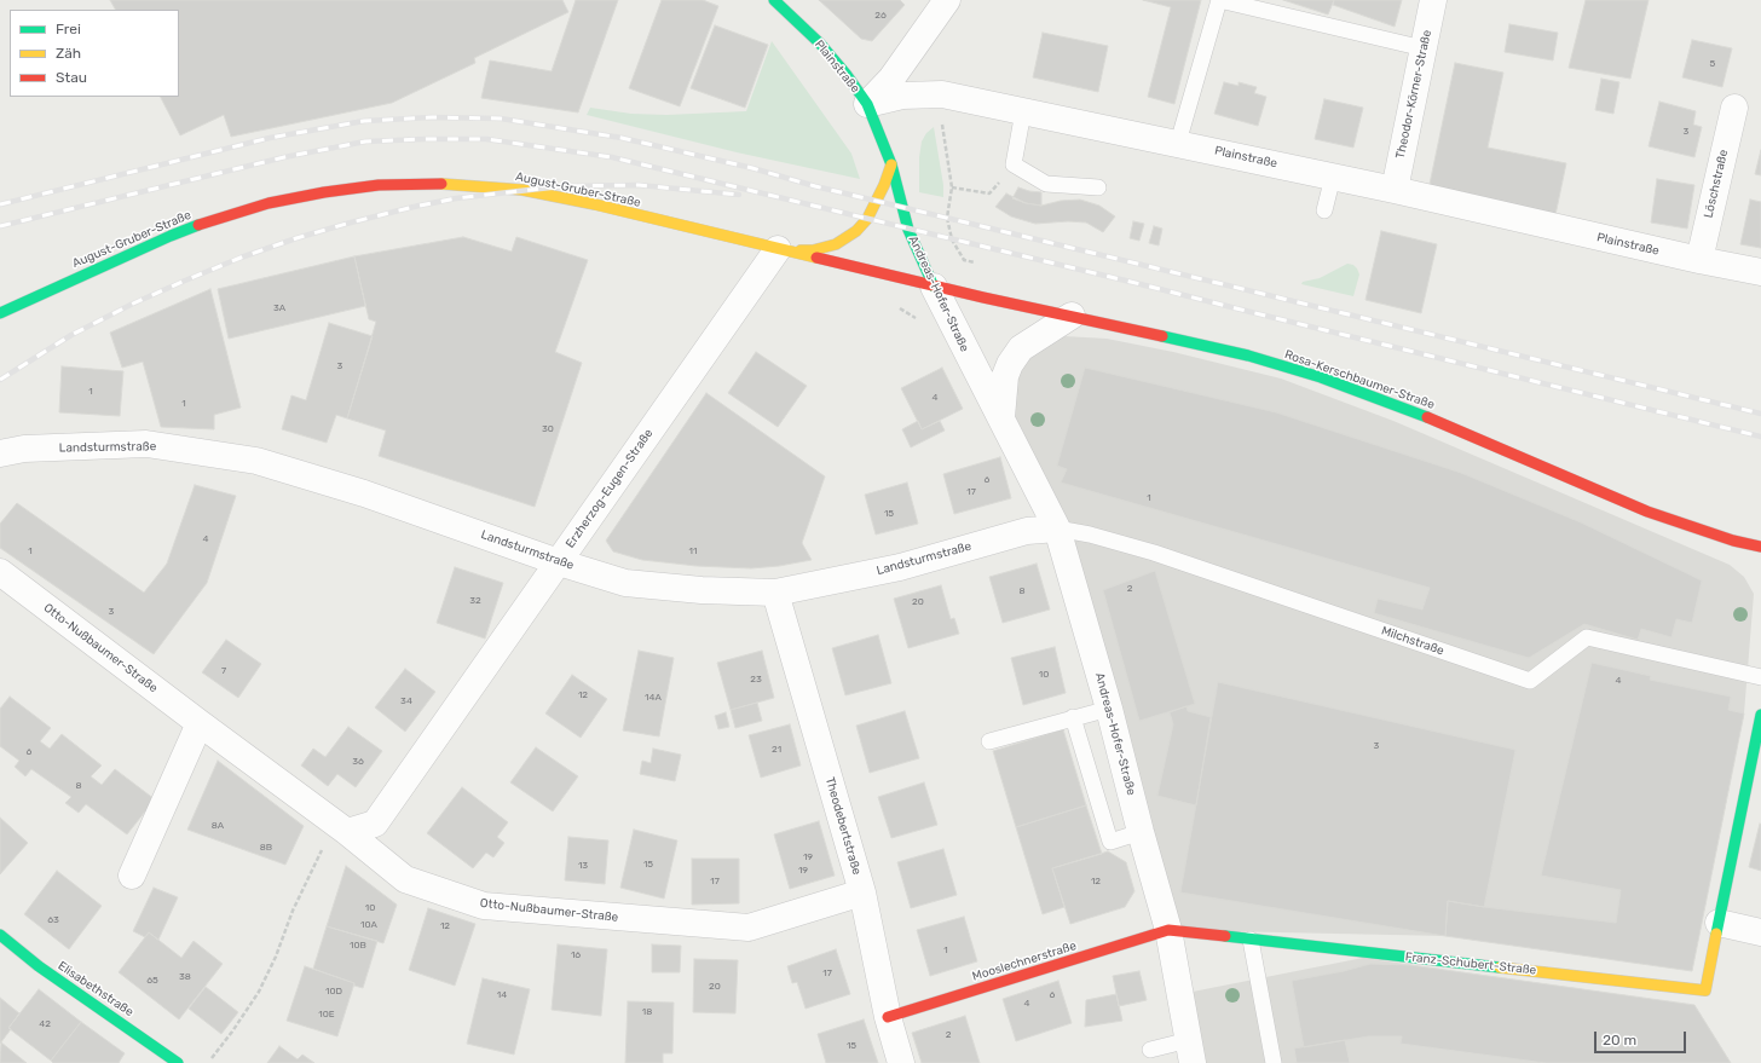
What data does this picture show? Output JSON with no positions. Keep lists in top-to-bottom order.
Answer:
{
  "streets": {
    "street": [
      "Plainstraße",
      "Theodor-Körner-Straße",
      "Löschstraße",
      "August-Gruber-Straße",
      "Andreas-Hofer-Straße",
      "Rosa-Kerschbaumer-Straße",
      "Landsturmstraße",
      "Erzherzog-Eugen-Straße",
      "Otto-Nußbaumer-Straße",
      "Theodebertstraße",
      "Mooslechnerstraße",
      "Franz-Schubert-Straße",
      "Elisabethstraße"
    ],
    "lane": ["Milchstraße"]
  },
  "crossings": [
    ["Plainstraße", "Theodor-Körner-Straße"],
    ["Plainstraße", "Löschstraße"],
    ["Plainstraße", "Andreas-Hofer-Straße"],
    ["August-Gruber-Straße", "Andreas-Hofer-Straße"],
    ["August-Gruber-Straße", "Rosa-Kerschbaumer-Straße"],
    ["August-Gruber-Straße", "Erzherzog-Eugen-Straße"],
    ["Andreas-Hofer-Straße", "Rosa-Kerschbaumer-Straße"],
    ["Andreas-Hofer-Straße", "Landsturmstraße"],
    ["Andreas-Hofer-Straße", "Milchstraße"],
    ["Andreas-Hofer-Straße", "Mooslechnerstraße"],
    ["Andreas-Hofer-Straße", "Franz-Schubert-Straße"],
    ["Landsturmstraße", "Erzherzog-Eugen-Straße"],
    ["Landsturmstraße", "Milchstraße"],
    ["Landsturmstraße", "Theodebertstraße"],
    ["Erzherzog-Eugen-Straße", "Otto-Nußbaumer-Straße"],
    ["Otto-Nußbaumer-Straße", "Theodebertstraße"],
    ["Theodebertstraße", "Mooslechnerstraße"],
    ["Mooslechnerstraße", "Franz-Schubert-Straße"]
  ],
  "house_numbers": [
    "26",
    "5",
    "3",
    "3A",
    "3",
    "1",
    "4",
    "1",
    "30",
    "6",
    "17",
    "1",
    "15",
    "4",
    "1",
    "11",
    "2",
    "8",
    "32",
    "20",
    "3",
    "7",
    "10",
    "23",
    "4",
    "12",
    "14A",
    "34",
    "3",
    "21",
    "6",
    "36",
    "8",
    "8A",
    "8B",
    "19",
    "15",
    "13",
    "19",
    "17",
    "12",
    "10",
    "63",
    "10A",
    "12",
    "10B",
    "1",
    "16",
    "17",
    "38",
    "65",
    "20",
    "10D",
    "14",
    "6",
    "4",
    "18",
    "10E",
    "42",
    "2",
    "15"
  ],
  "legend": ["Frei", "Zäh", "Stau"],
  "scale_bar": "20 m"
}
